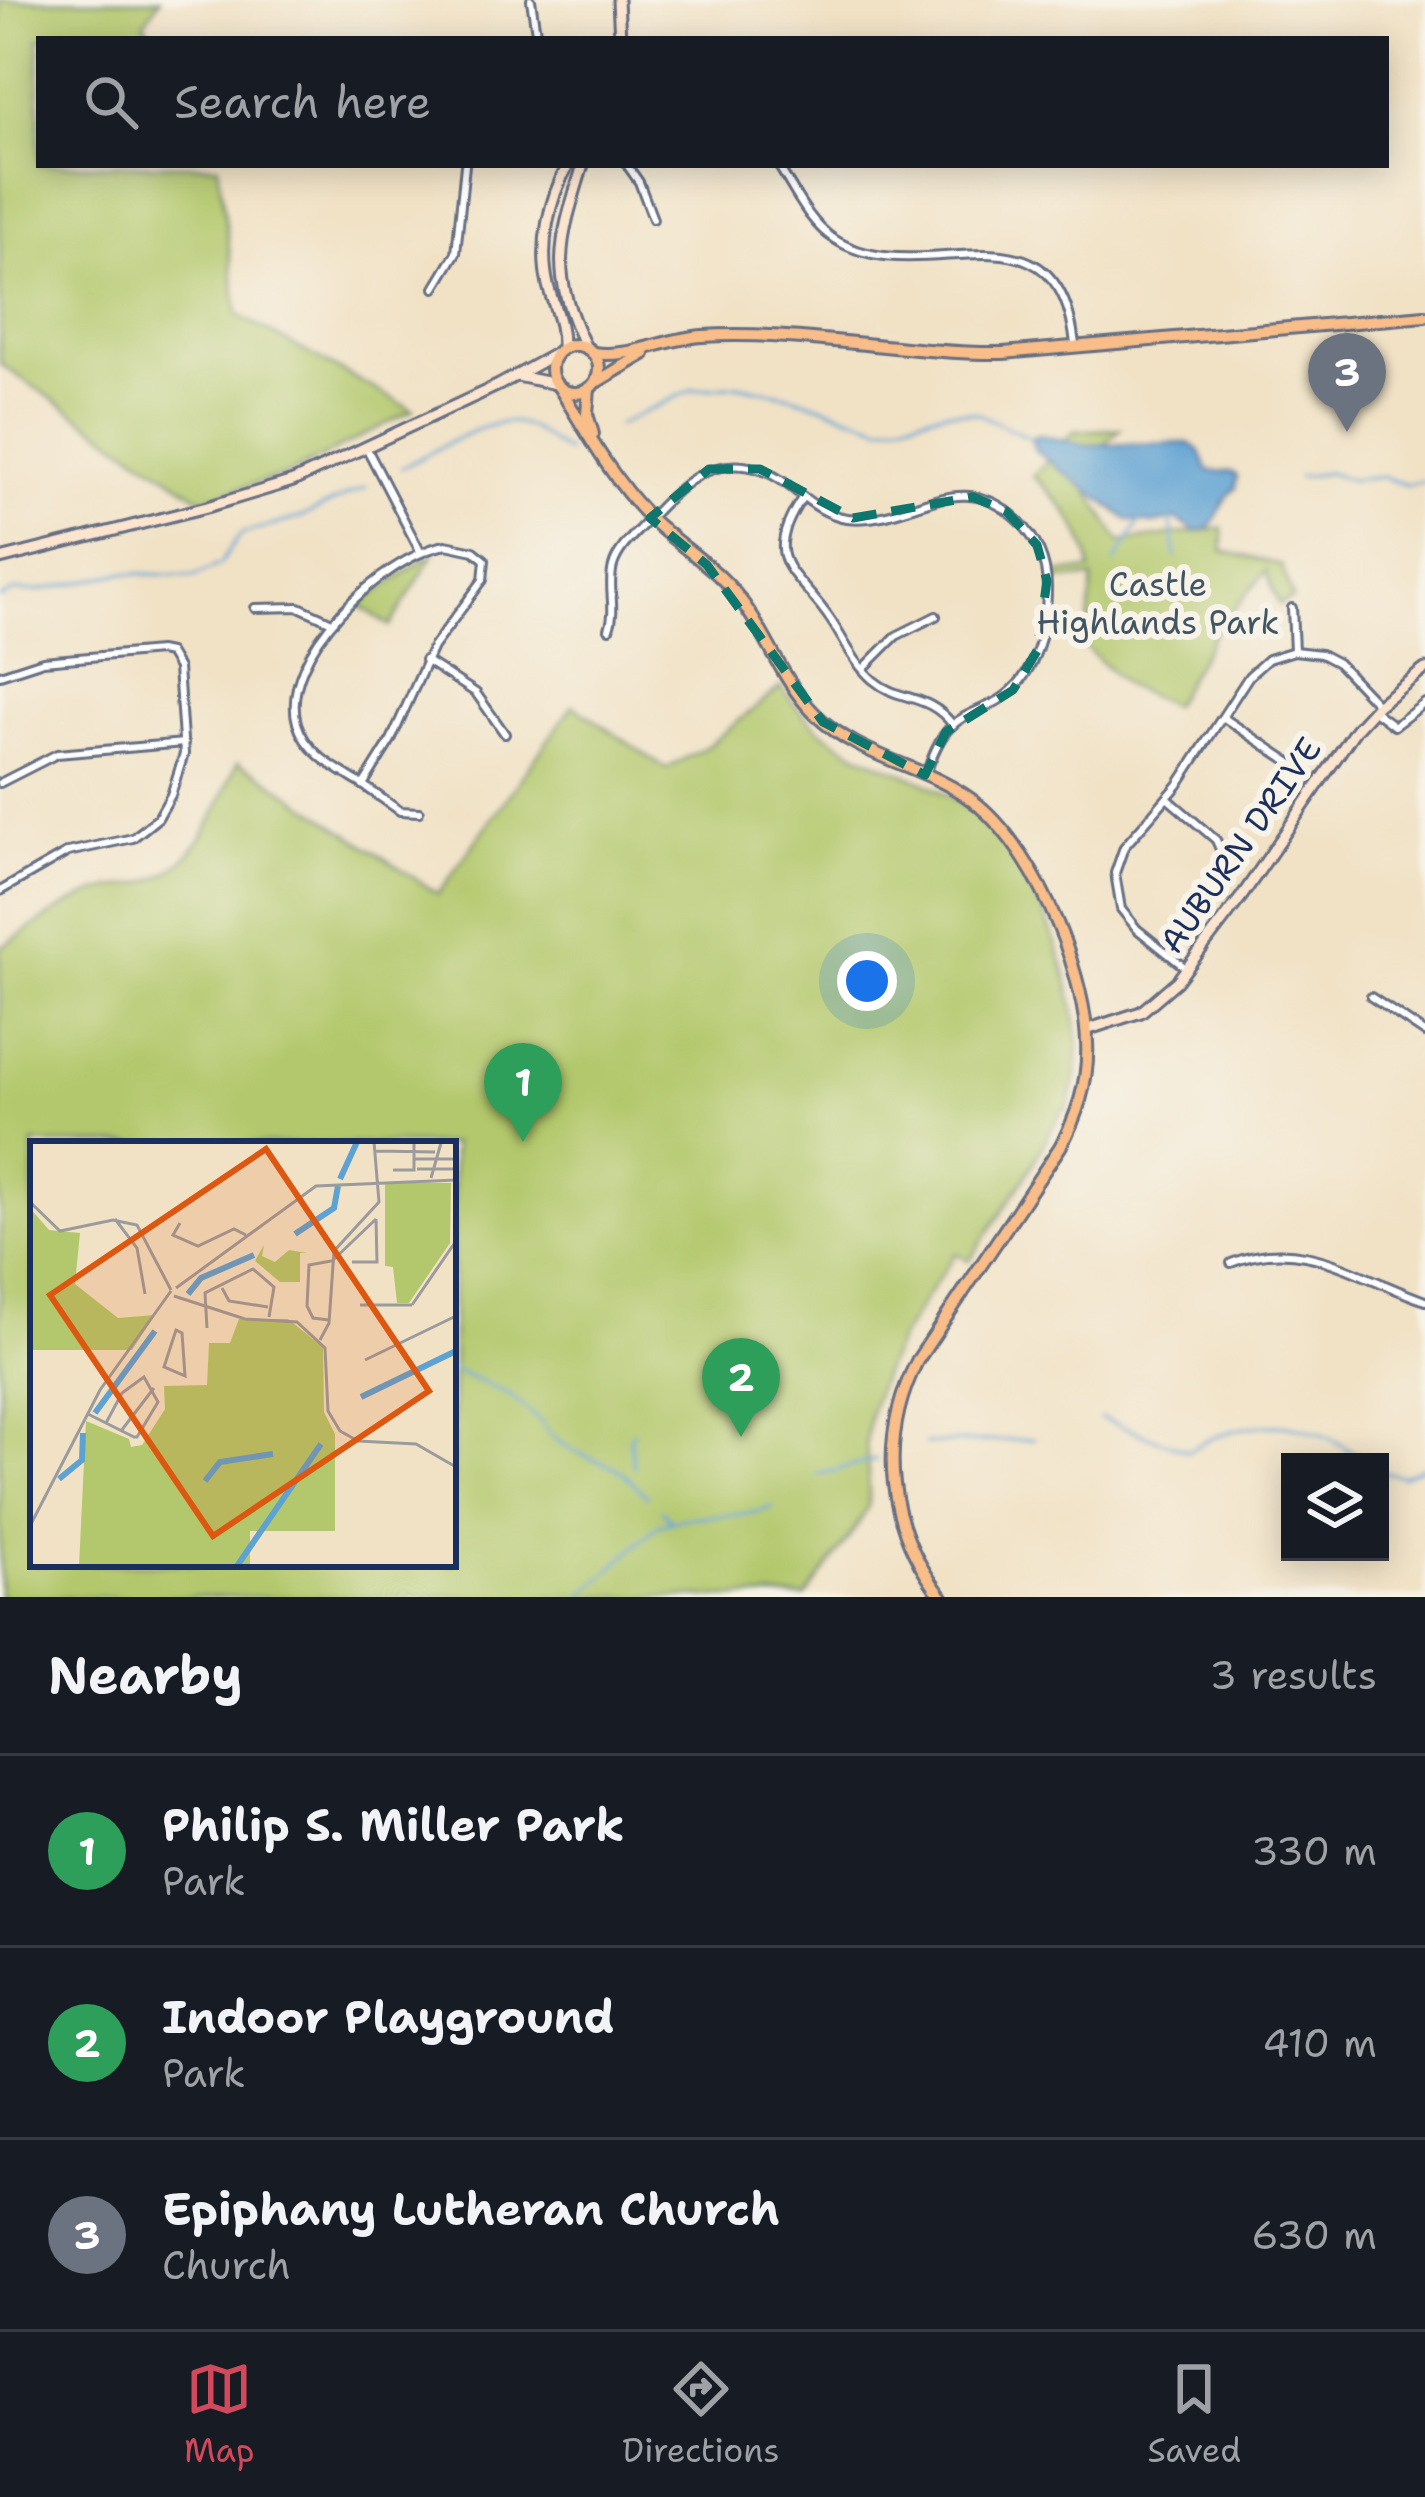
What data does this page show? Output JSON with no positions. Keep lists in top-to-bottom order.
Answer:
{
  "streets": {
    "main road": ["AUBURN DRIVE"]
  },
  "parks": ["Castle Highlands Park"],
  "page": {
    "search": "Search here",
    "pins": ["3", "1", "2"],
    "heading": ["Nearby", "3 results"],
    "list": [
      {
        "mark": "1",
        "name": "Philip S. Miller Park",
        "note": "Park",
        "value": "330 m"
      },
      {
        "mark": "2",
        "name": "Indoor Playground",
        "note": "Park",
        "value": "410 m"
      },
      {
        "mark": "3",
        "name": "Epiphany Lutheran Church",
        "note": "Church",
        "value": "630 m"
      }
    ],
    "nav": ["Map", "Directions", "Saved"]
  }
}
